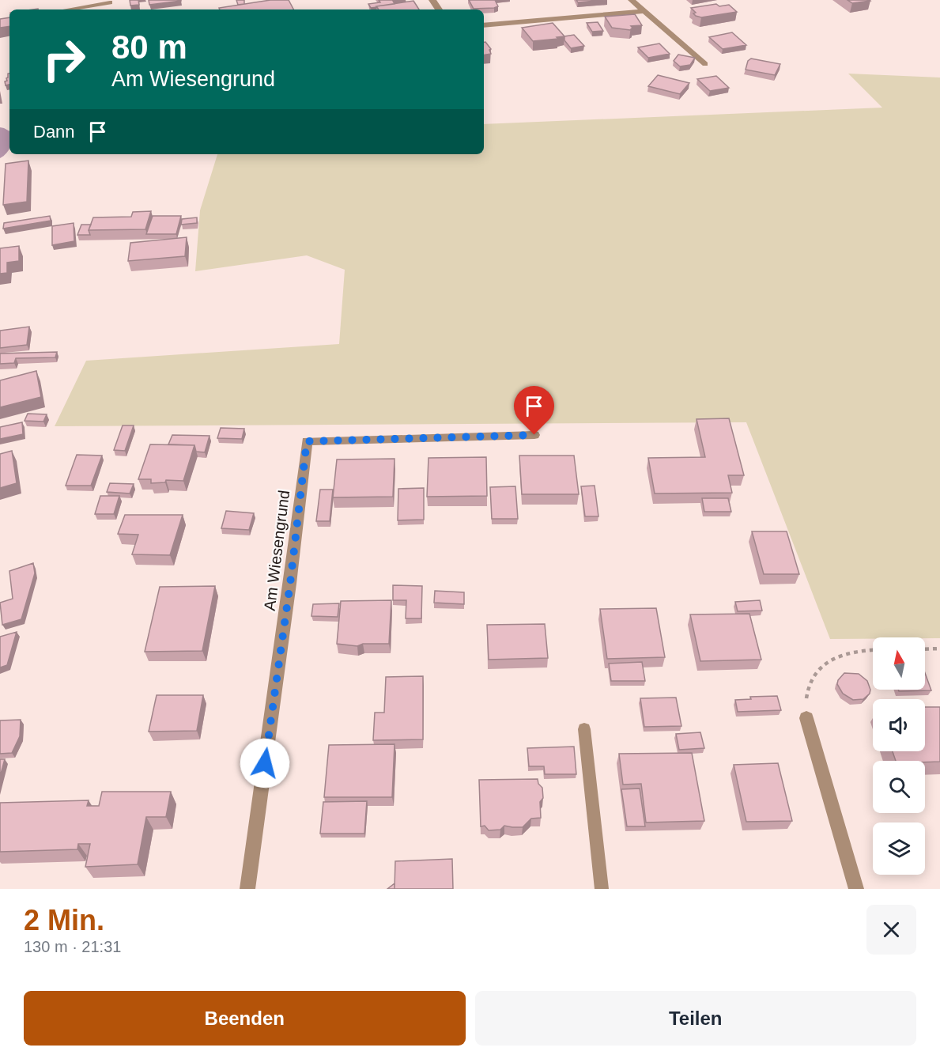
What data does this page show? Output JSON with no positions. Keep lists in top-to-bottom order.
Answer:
{
  "streets": {
    "street": ["Am Wiesengrund"]
  },
  "north": "top",
  "page": {
    "turn": ["80 m", "Am Wiesengrund"],
    "then": "Dann",
    "heading": ["2 Min.", "130 m · 21:31"],
    "buttons": ["Beenden", "Teilen"]
  }
}
